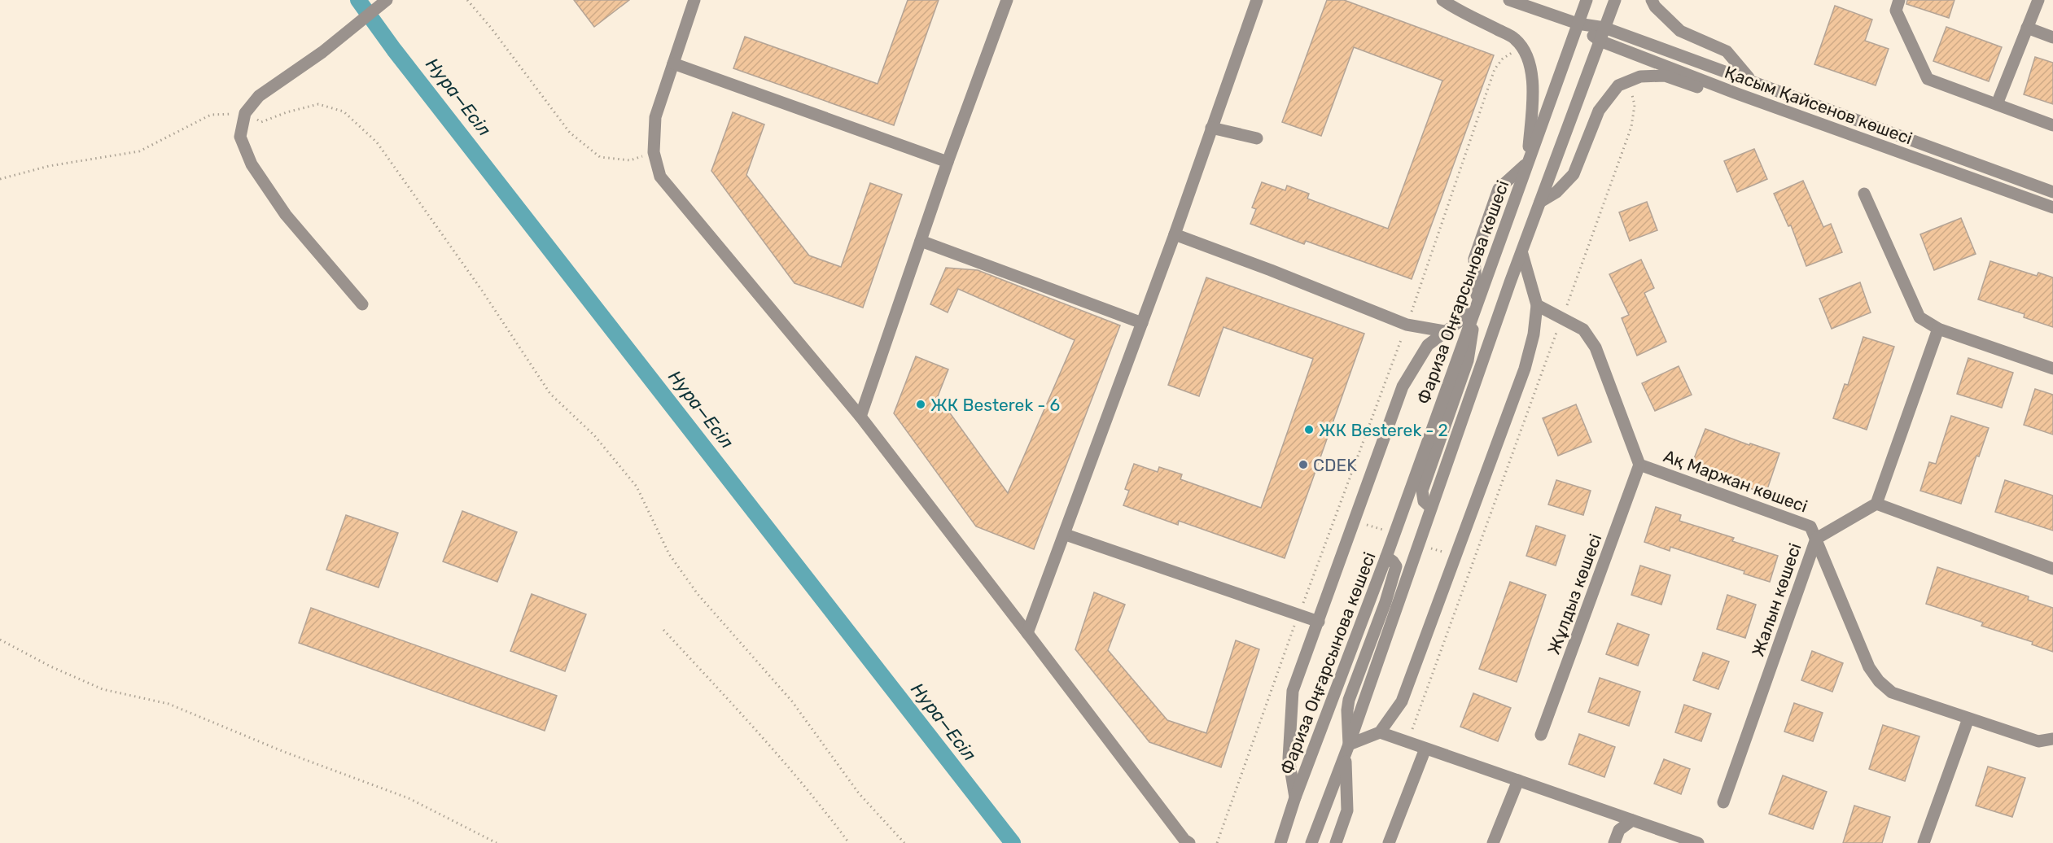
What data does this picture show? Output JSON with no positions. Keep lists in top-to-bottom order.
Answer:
{
  "streets": {
    "street": [
      "Қасым Қайсенов көшесі",
      "Фариза Оңғарсынова көшесі",
      "Ақ Маржан көшесі",
      "Жұлдыз көшесі",
      "Жалын көшесі"
    ]
  },
  "crossings": [
    ["Қасым Қайсенов көшесі", "Фариза Оңғарсынова көшесі"],
    ["Ақ Маржан көшесі", "Жұлдыз көшесі"],
    ["Ақ Маржан көшесі", "Жалын көшесі"]
  ],
  "water": ["Нура—Есіл"],
  "places": ["ЖК Besterek - 6", "ЖК Besterek - 2", "CDEK"]
}
